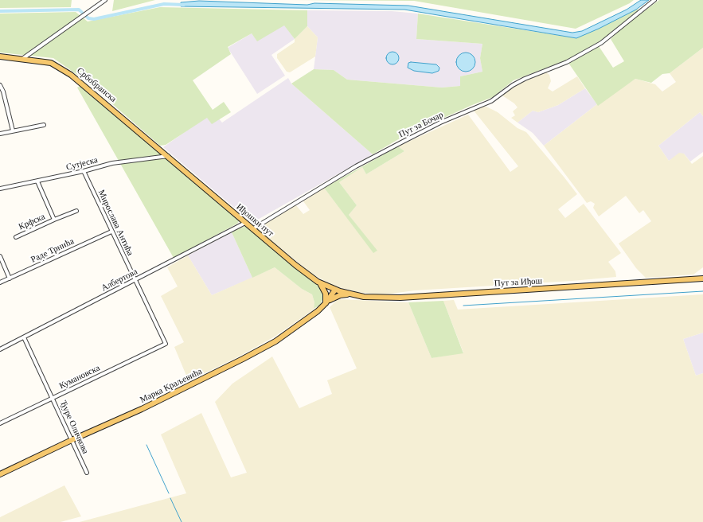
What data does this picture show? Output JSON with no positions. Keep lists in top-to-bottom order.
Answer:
{
  "streets": {
    "main road": [
      "Србобранска",
      "Иђошки пут",
      "Пут за Иђош",
      "Марка Краљевића"
    ],
    "street": [
      "Пут за Бочар",
      "Сутјеска",
      "Крфска",
      "Мирослава Антића",
      "Раде Трнића",
      "Албертова",
      "Кумановска",
      "Ђуре Оличкова"
    ]
  },
  "crossings": [
    ["Србобранска", "Сутјеска"],
    ["Србобранска", "Иђошки пут"],
    ["Пут за Бочар", "Иђошки пут"],
    ["Сутјеска", "Иђошки пут"],
    ["Сутјеска", "Крфска"],
    ["Сутјеска", "Мирослава Антића"],
    ["Иђошки пут", "Албертова"],
    ["Иђошки пут", "Пут за Иђош"],
    ["Иђошки пут", "Марка Краљевића"],
    ["Мирослава Антића", "Раде Трнића"],
    ["Мирослава Антића", "Албертова"],
    ["Мирослава Антића", "Кумановска"],
    ["Албертова", "Ђуре Оличкова"],
    ["Пут за Иђош", "Марка Краљевића"],
    ["Кумановска", "Ђуре Оличкова"],
    ["Марка Краљевића", "Ђуре Оличкова"]
  ]
}
